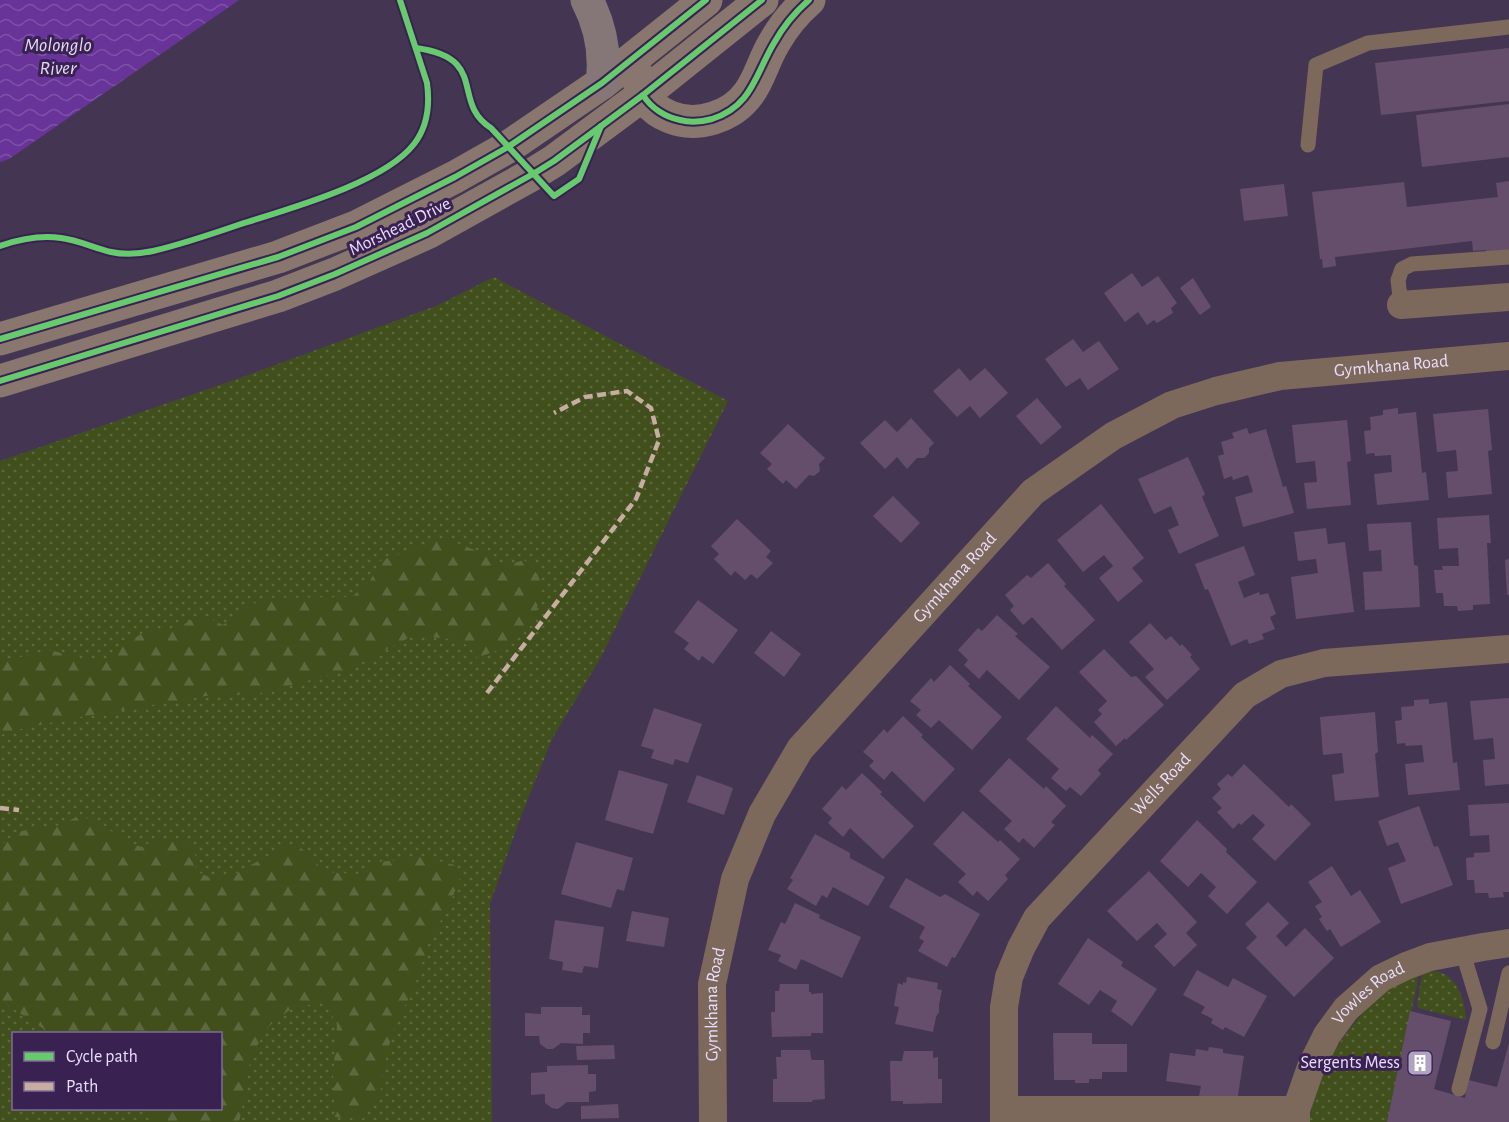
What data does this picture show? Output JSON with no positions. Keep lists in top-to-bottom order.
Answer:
{
  "streets": {
    "main road": ["Morshead Drive"],
    "street": ["Gymkhana Road", "Wells Road", "Vowles Road"]
  },
  "water": ["Molonglo River"],
  "places": {
    "building": ["Sergents Mess"]
  },
  "legend": ["Cycle path", "Path"]
}
